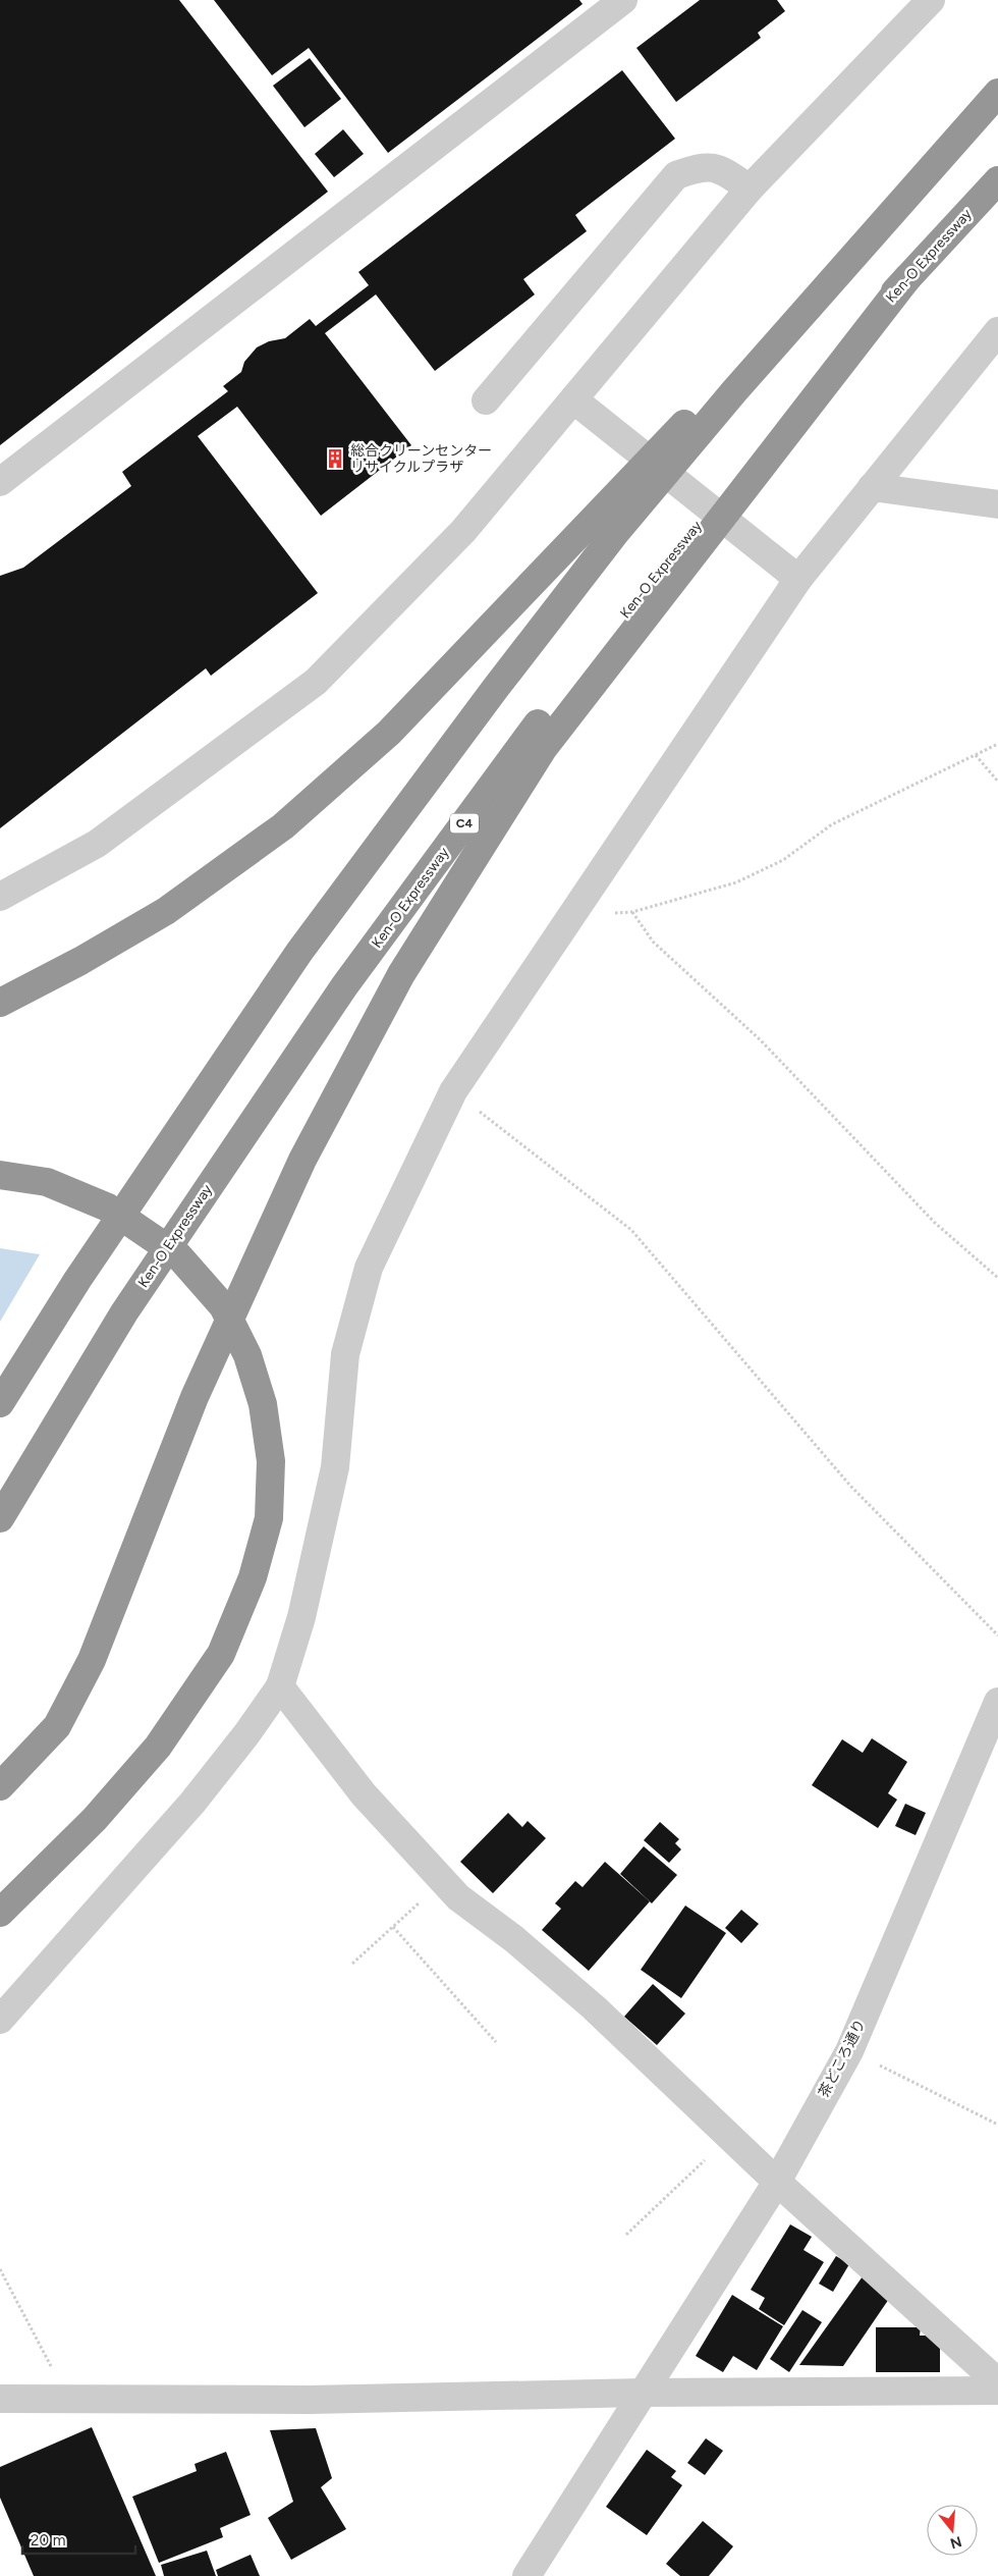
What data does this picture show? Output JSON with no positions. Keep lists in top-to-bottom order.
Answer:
{
  "streets": {
    "highway": ["Ken-O Expressway", "C4"],
    "street": ["茶どころ通り"]
  },
  "places": {
    "building": ["総合クリーンセンター リサイクルプラザ"]
  },
  "scale_bar": "20 m",
  "north": "bottom"
}
